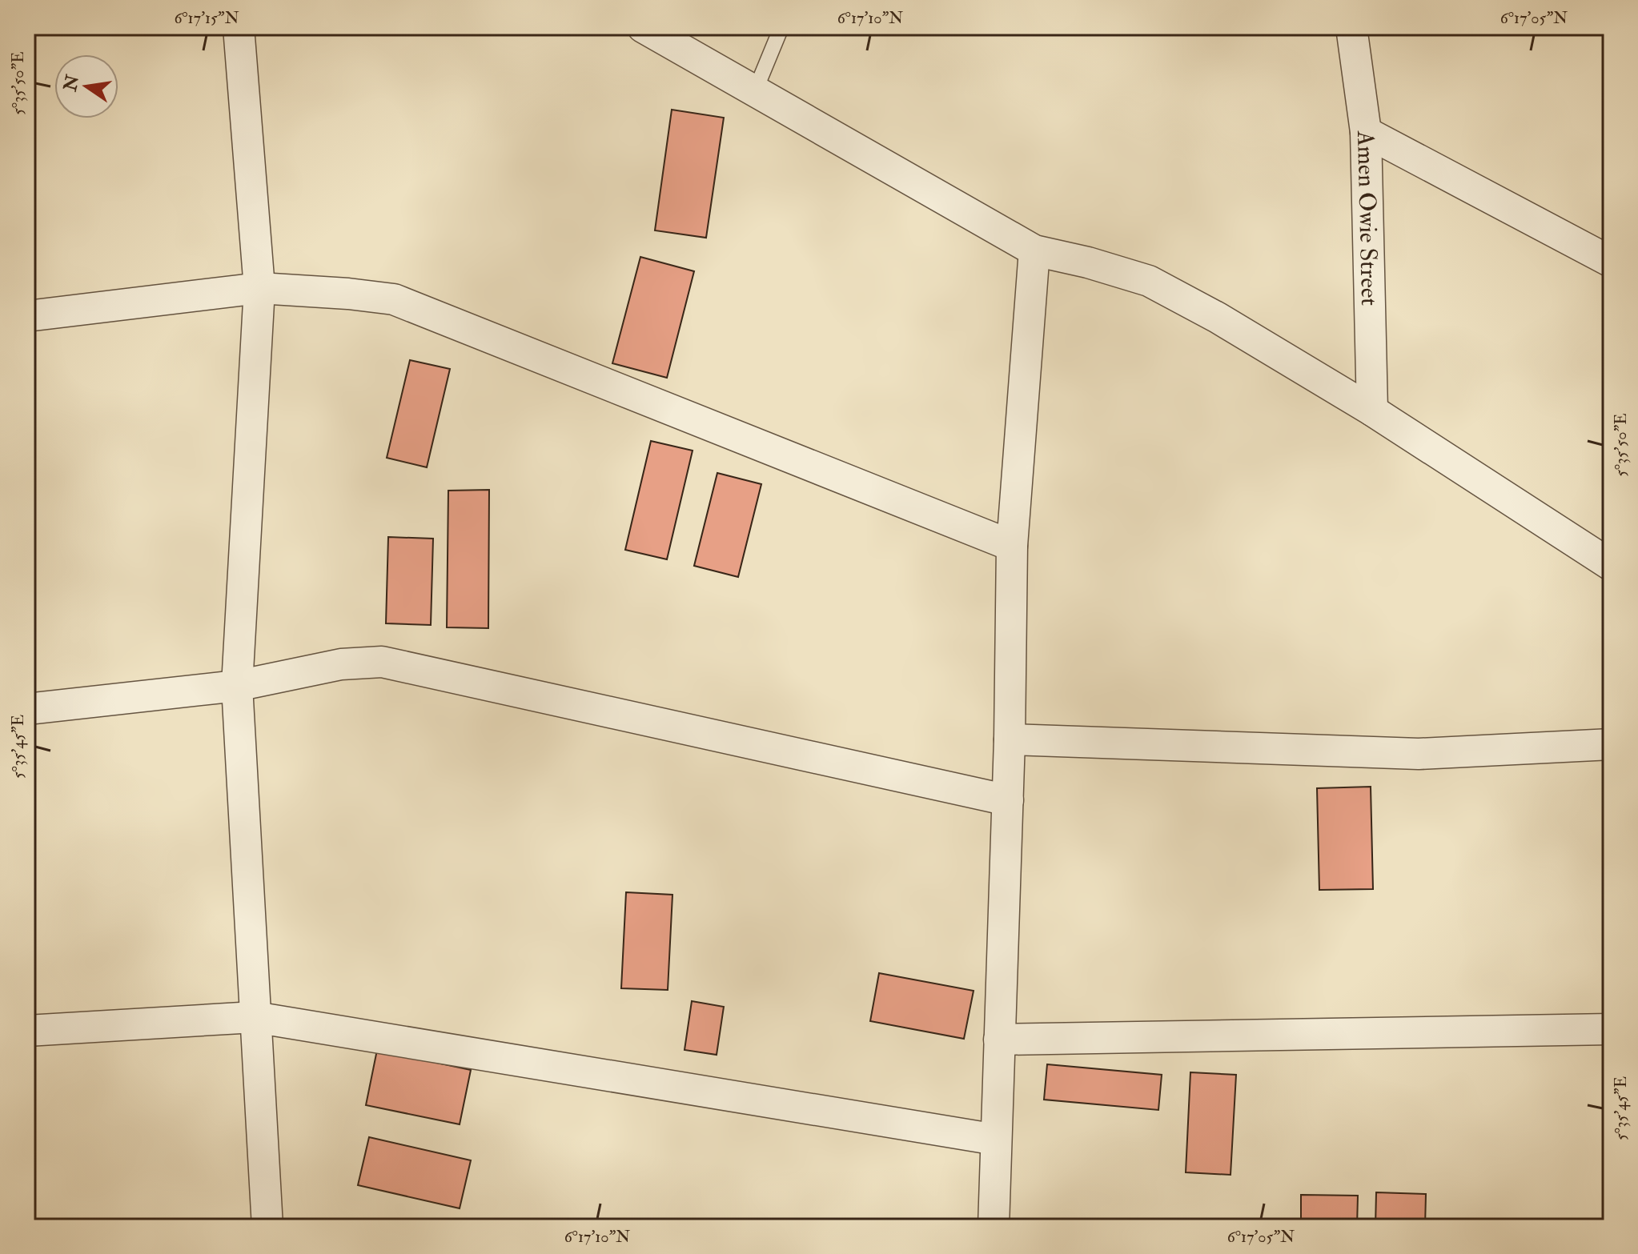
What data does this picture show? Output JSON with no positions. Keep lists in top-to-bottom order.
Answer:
{
  "streets": {
    "street": ["Amen Owie Street"]
  },
  "north": "left",
  "coordinates": [
    "6°17'15\"N",
    "6°17'10\"N",
    "6°17'05\"N",
    "5°35'50\"E",
    "5°35'45\"E"
  ]
}
